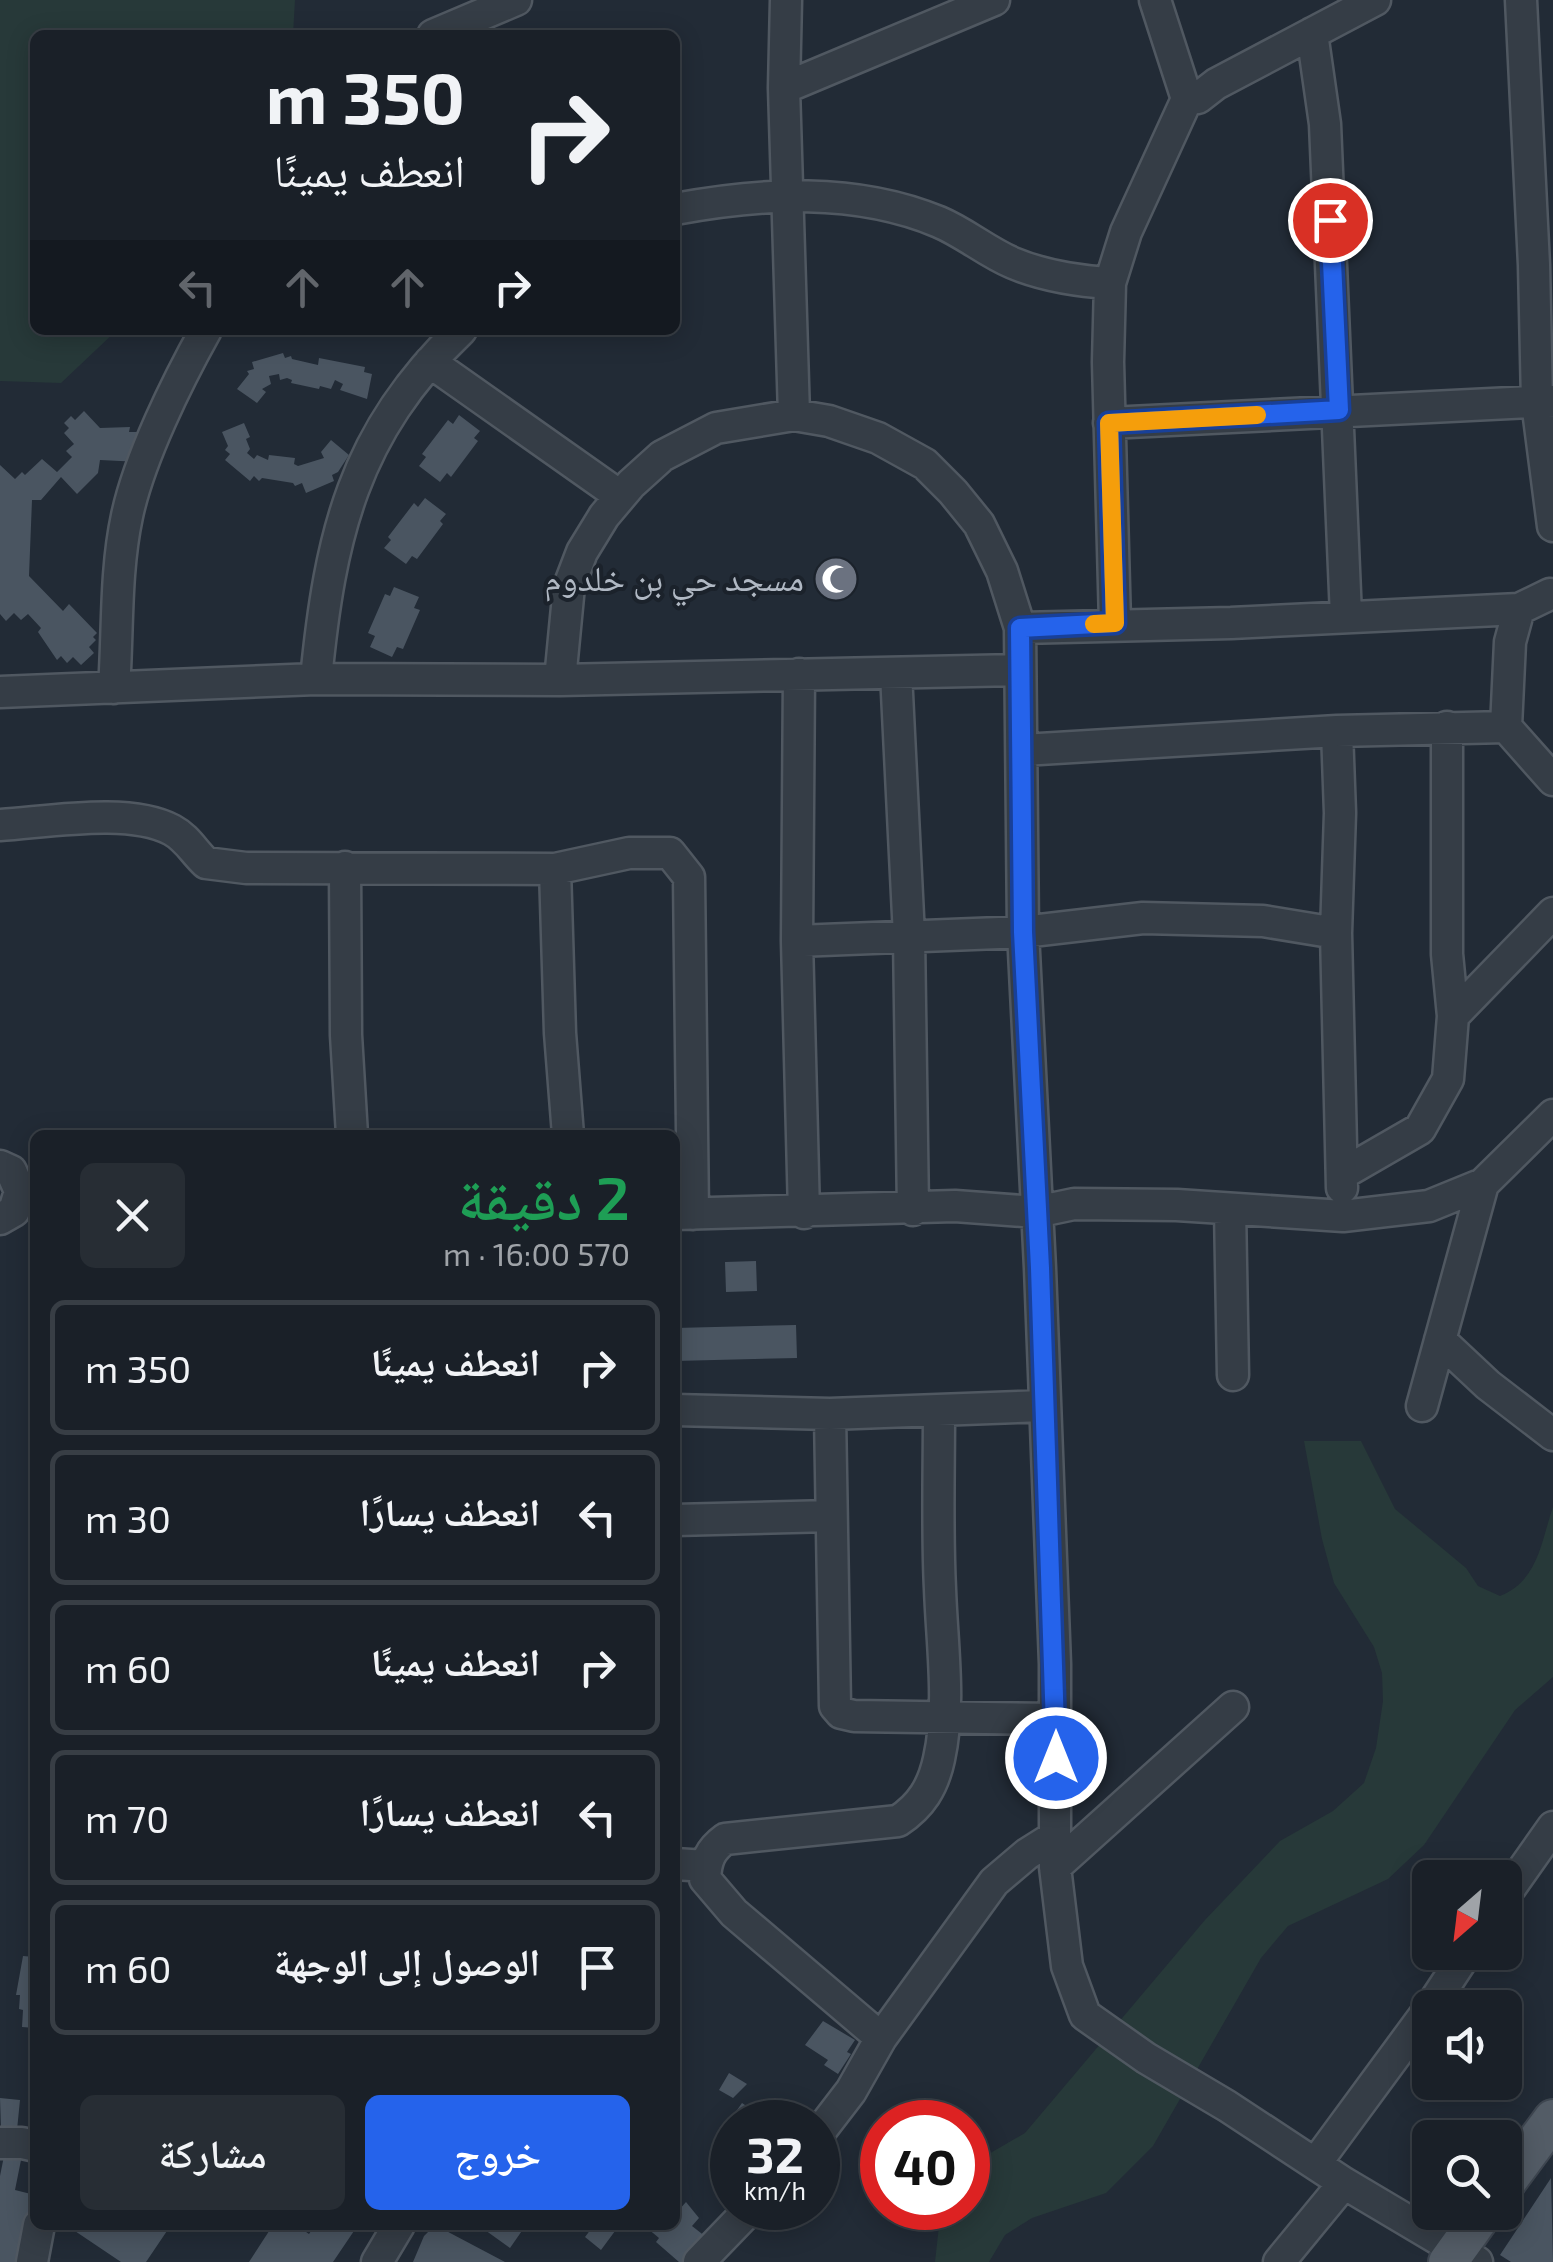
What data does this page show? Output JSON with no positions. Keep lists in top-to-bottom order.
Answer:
{
  "places": {
    "mosque": ["مسجد حي بن خلدوم"]
  },
  "north": "bottom left",
  "page": {
    "turn": ["350 m", "انعطف يمينًا"],
    "heading": ["2 دقيقة", "570 m · 16:00"],
    "list": [
      {
        "name": "انعطف يمينًا",
        "value": "350 m"
      },
      {
        "name": "انعطف يسارًا",
        "value": "30 m"
      },
      {
        "name": "انعطف يمينًا",
        "value": "60 m"
      },
      {
        "name": "انعطف يسارًا",
        "value": "70 m"
      },
      {
        "name": "الوصول إلى الوجهة",
        "value": "60 m"
      }
    ],
    "buttons": ["خروج", "مشاركة"],
    "speed": "32 km/h",
    "limit": "40"
  }
}
